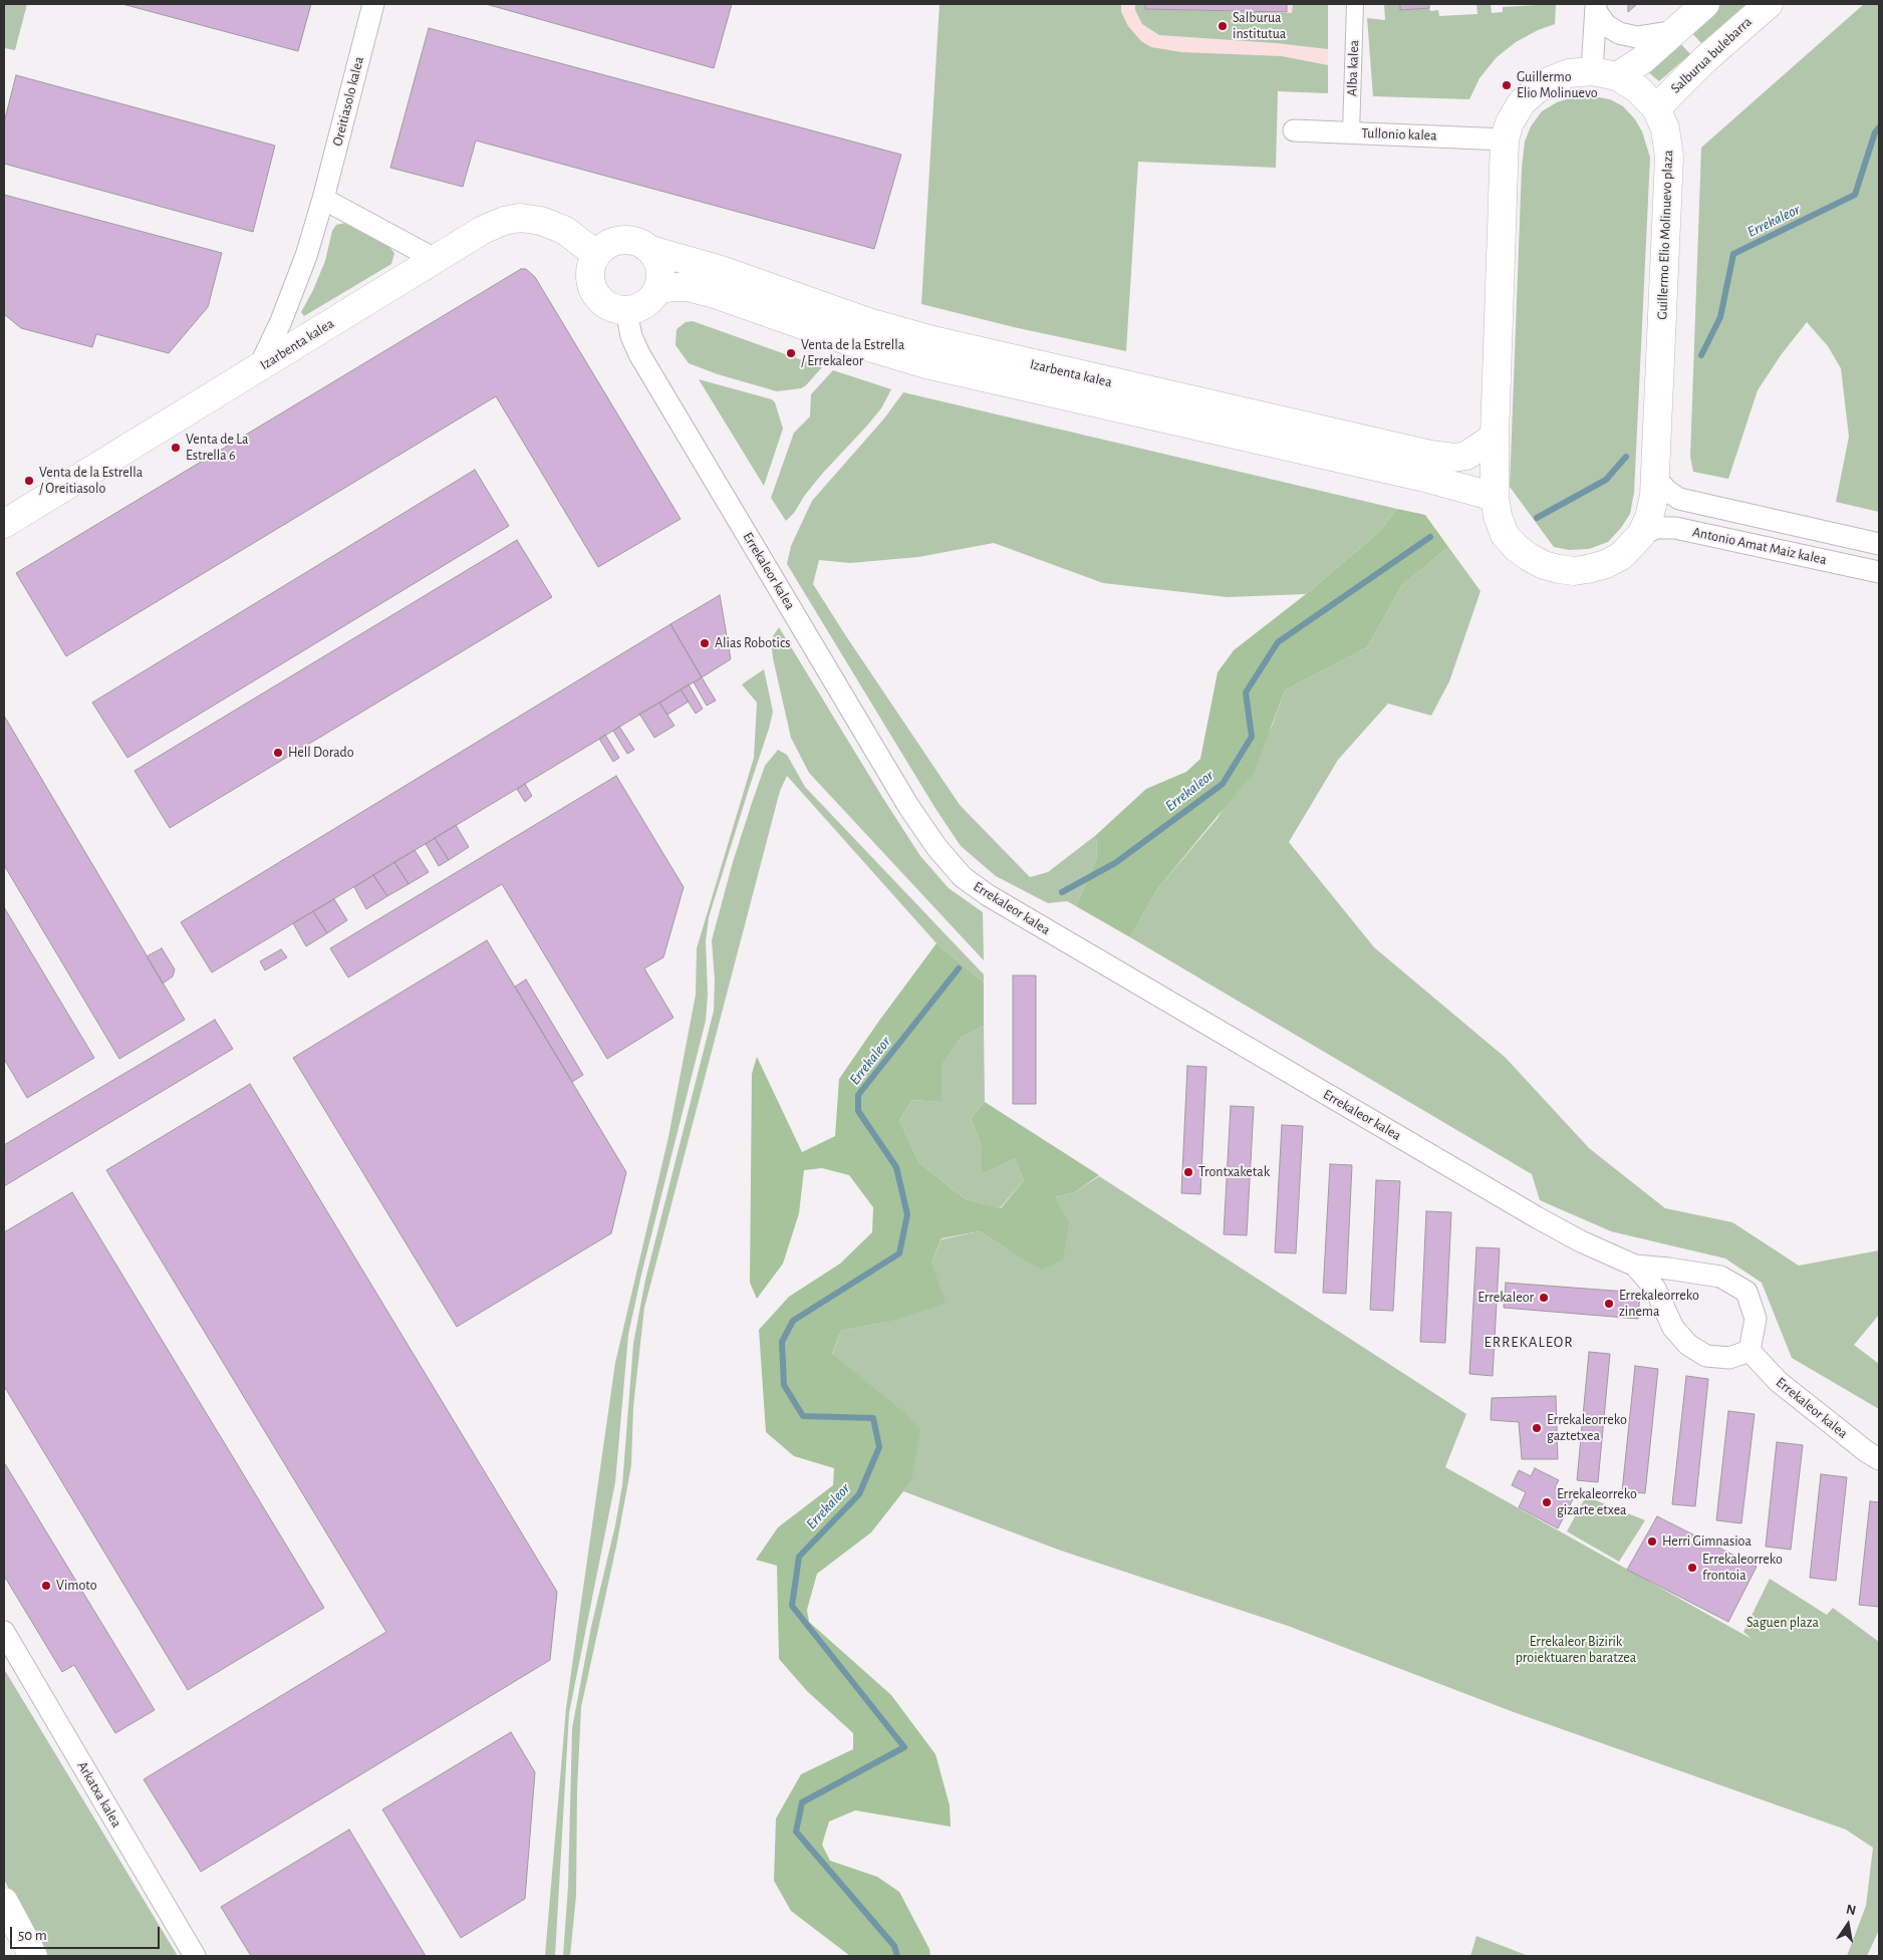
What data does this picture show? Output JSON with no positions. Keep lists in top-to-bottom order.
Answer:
{
  "streets": {
    "main road": ["Salburua bulebarra", "Guillermo Elio Molinuevo plaza", "Izarbenta kalea"],
    "street": [
      "Alba kalea",
      "Oreitiasolo kalea",
      "Tullonio kalea",
      "Antonio Amat Maiz kalea",
      "Errekaleor kalea",
      "Arkatxa kalea"
    ]
  },
  "crossings": [
    ["Salburua bulebarra", "Guillermo Elio Molinuevo plaza"],
    ["Alba kalea", "Tullonio kalea"],
    ["Oreitiasolo kalea", "Izarbenta kalea"],
    ["Tullonio kalea", "Guillermo Elio Molinuevo plaza"],
    ["Guillermo Elio Molinuevo plaza", "Izarbenta kalea"],
    ["Guillermo Elio Molinuevo plaza", "Antonio Amat Maiz kalea"],
    ["Izarbenta kalea", "Errekaleor kalea"]
  ],
  "districts": ["ERREKALEOR"],
  "water": ["Errekaleor"],
  "parks": ["Saguen plaza", "Errekaleor Bizirik proiektuaren baratzea"],
  "places": [
    "Salburua institutua",
    "Guillermo Elio Molinuevo",
    "Venta de la Estrella / Errekaleor",
    "Venta de La Estrella 6",
    "Venta de la Estrella / Oreitiasolo",
    "Alias Robotics",
    "Hell Dorado",
    "Trontxaketak",
    "Errekaleor",
    "Errekaleorreko zinema",
    "Errekaleorreko gaztetxea",
    "Errekaleorreko gizarte etxea",
    "Herri Gimnasioa",
    "Errekaleorreko frontoia",
    "Vimoto"
  ],
  "scale_bar": "50 m",
  "north": "top"
}
